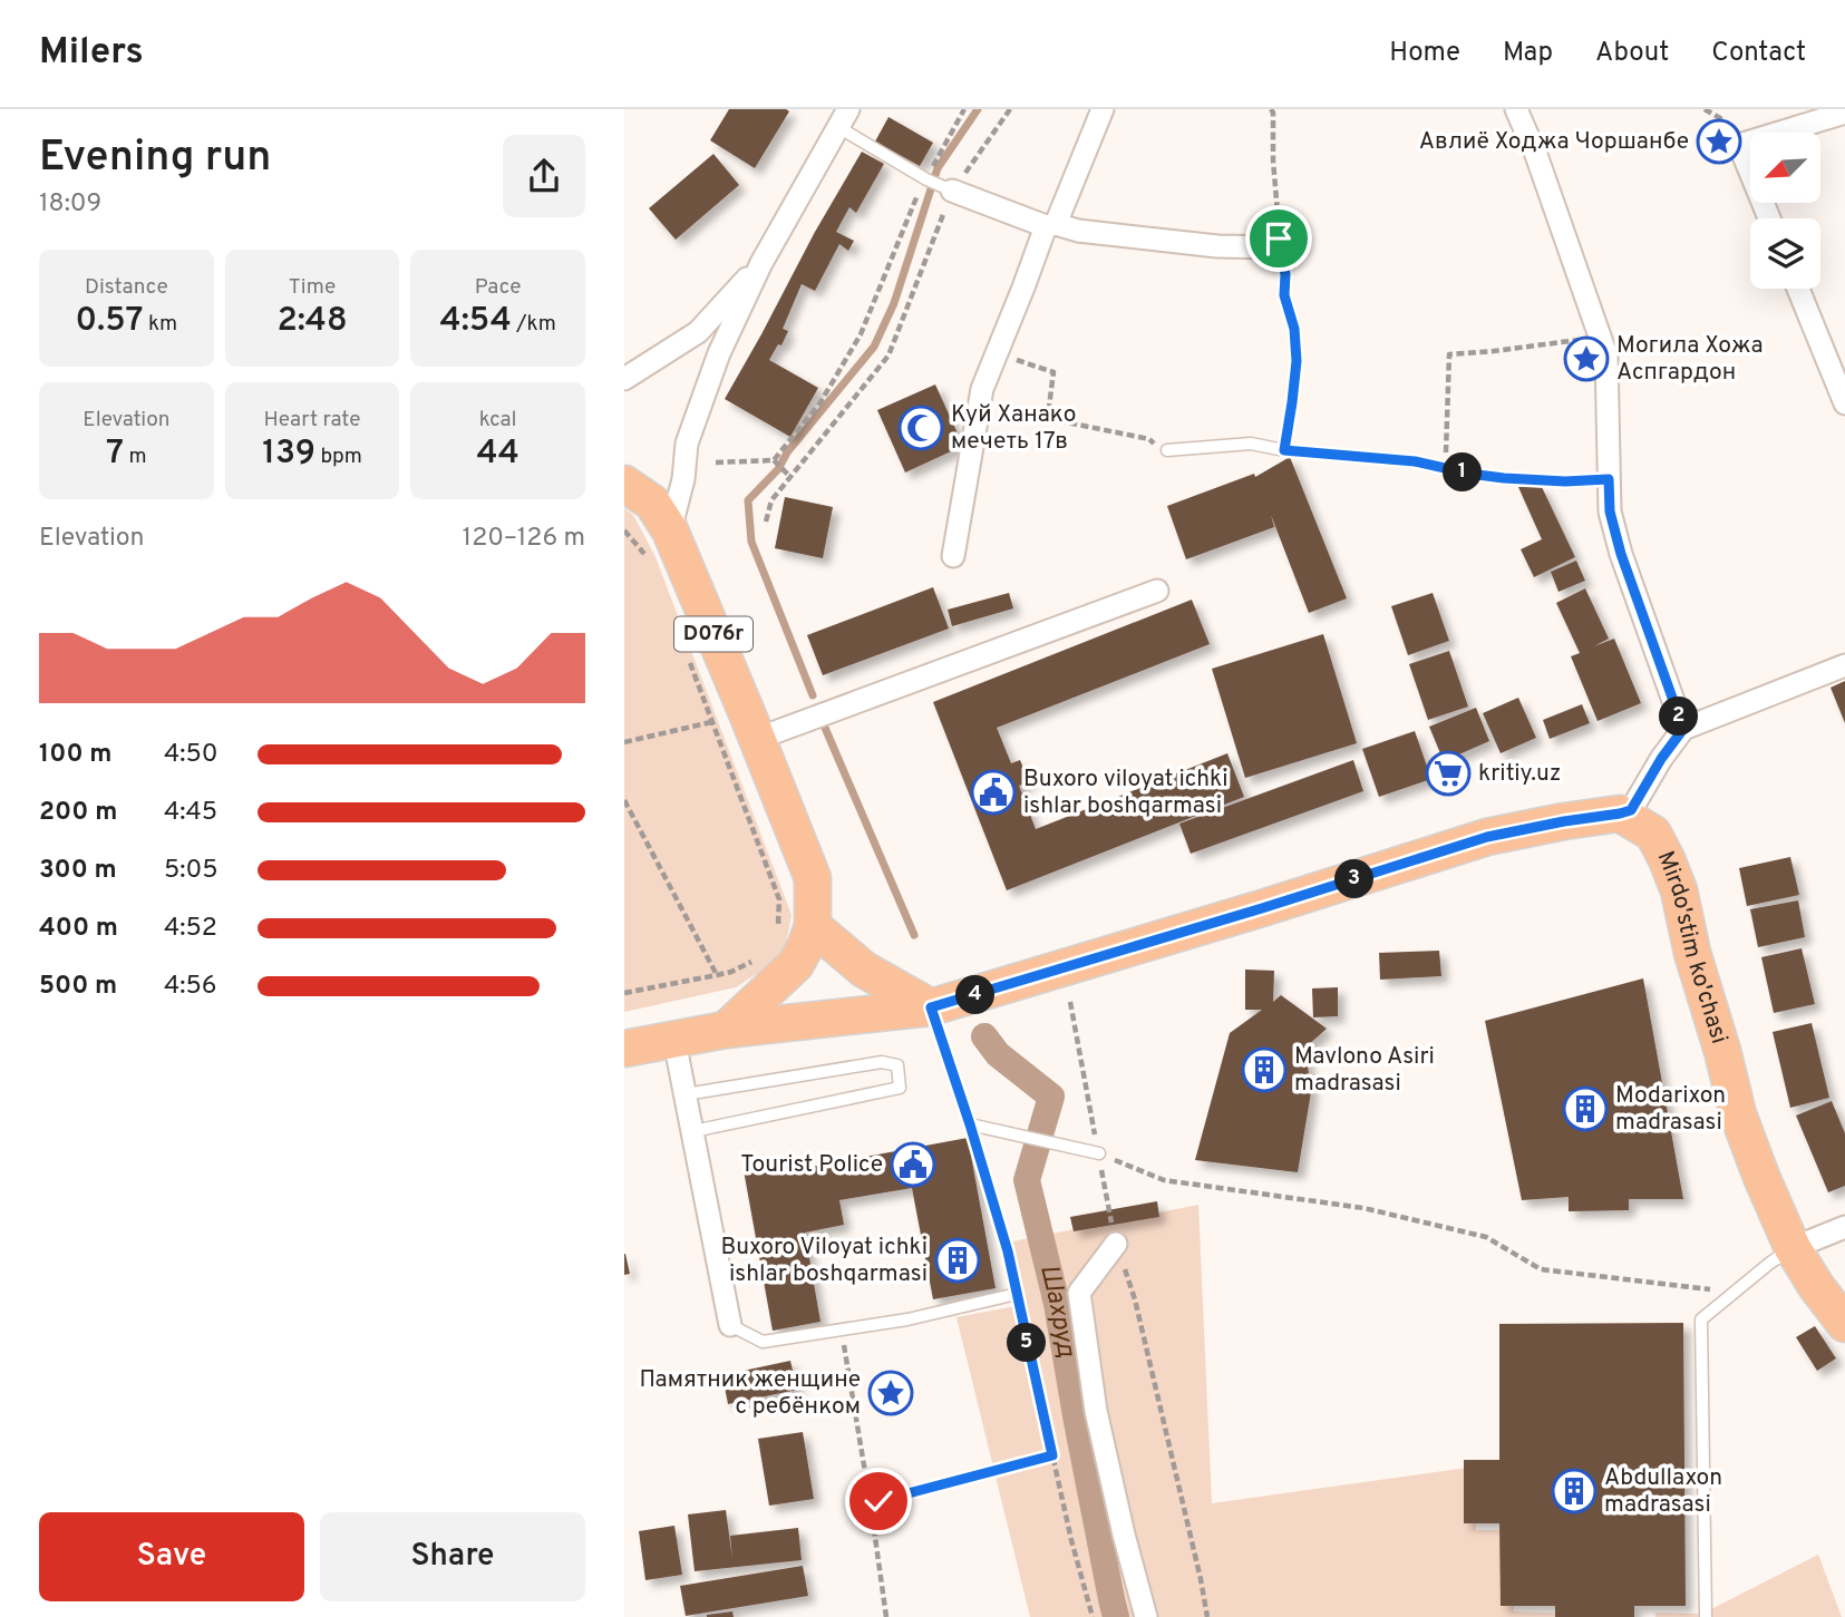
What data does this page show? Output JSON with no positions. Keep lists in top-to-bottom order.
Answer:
{
  "streets": {
    "main road": ["D076r", "Mirdo'stim ko'chasi"]
  },
  "water": ["Шахруд"],
  "places": {
    "place": ["Авлиё Ходжа Чоршанбе", "Могила Хожа Аспгардон", "Памятник женщине с ребёнком"],
    "mosque": ["Куй Ханако мечеть 17в"],
    "supermarket": ["kritiy.uz"],
    "public building": ["Buxoro viloyat ichki ishlar boshqarmasi", "Tourist Police"],
    "building": [
      "Mavlono Asiri madrasasi",
      "Modarixon madrasasi",
      "Buxoro Viloyat ichki ishlar boshqarmasi",
      "Abdullaxon madrasasi"
    ]
  },
  "north": "bottom left",
  "page": {
    "header": "Milers",
    "nav": [
      "Home",
      "Map",
      "About",
      "Contact"
    ],
    "heading": ["Evening run", "18:09"],
    "stats": [
      ["Distance", "0.57 km"],
      ["Time", "2:48"],
      ["Pace", "4:54 /km"],
      ["Elevation", "7 m"],
      ["Heart rate", "139 bpm"],
      ["kcal", "44"]
    ],
    "pins": [
      "1",
      "2",
      "3",
      "4",
      "5"
    ],
    "chart": ["Elevation", "120–126 m"],
    "list": [
      {
        "name": "100 m",
        "note": "4:50"
      },
      {
        "name": "200 m",
        "note": "4:45"
      },
      {
        "name": "300 m",
        "note": "5:05"
      },
      {
        "name": "400 m",
        "note": "4:52"
      },
      {
        "name": "500 m",
        "note": "4:56"
      }
    ],
    "buttons": ["Save", "Share"]
  }
}
